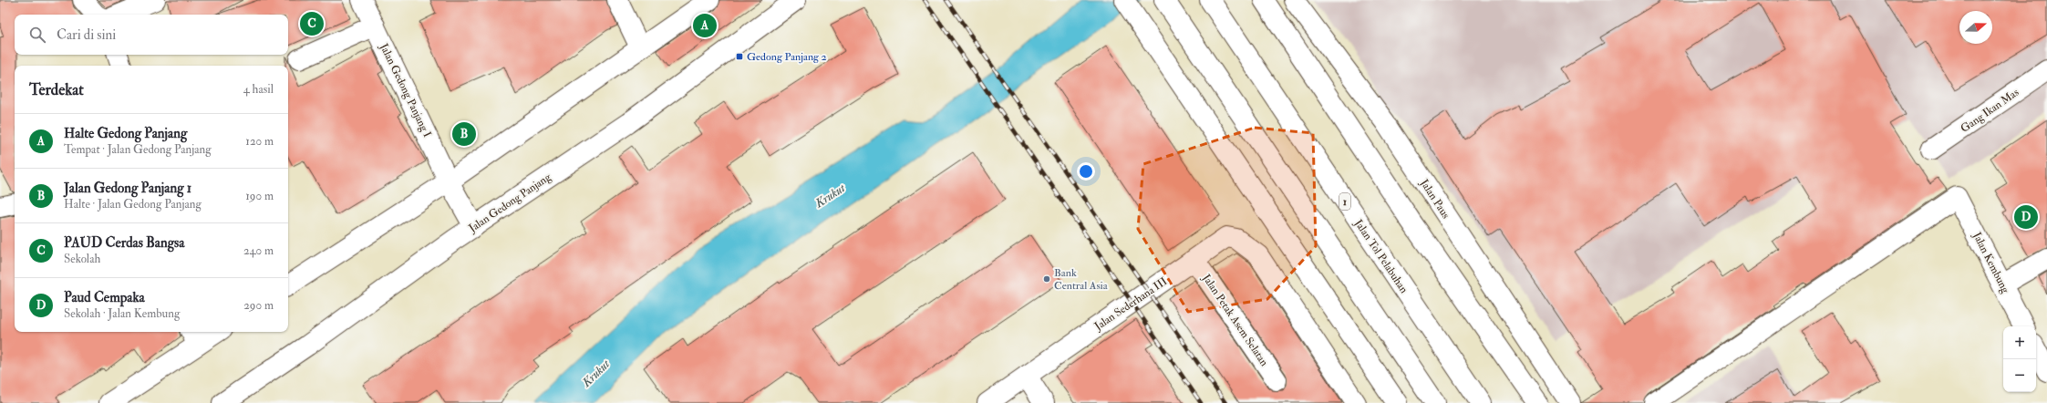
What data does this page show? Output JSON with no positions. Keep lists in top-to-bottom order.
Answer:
{
  "streets": {
    "main road": [
      "Jalan Gedong Panjang I",
      "Gang Ikan Mas",
      "Jalan Paus",
      "1",
      "Jalan Gedong Panjang",
      "Jalan Tol Pelabuhan",
      "Jalan Kembung",
      "Jalan Sederhana III",
      "Jalan Petak Asem Selatan"
    ]
  },
  "crossings": [
    ["Jalan Gedong Panjang I", "Jalan Gedong Panjang"],
    ["Jalan Sederhana III", "Jalan Petak Asem Selatan"]
  ],
  "water": ["Krukut"],
  "places": {
    "transit": ["Gedong Panjang 2"],
    "other": ["Bank Central Asia"]
  },
  "north": "right",
  "page": {
    "pins": [
      "C",
      "A",
      "B",
      "D"
    ],
    "search": "Cari di sini",
    "heading": ["Terdekat", "4 hasil"],
    "list": [
      {
        "mark": "A",
        "name": "Halte Gedong Panjang",
        "note": "Tempat · Jalan Gedong Panjang",
        "value": "120 m"
      },
      {
        "mark": "B",
        "name": "Jalan Gedong Panjang 1",
        "note": "Halte · Jalan Gedong Panjang",
        "value": "190 m"
      },
      {
        "mark": "C",
        "name": "PAUD Cerdas Bangsa",
        "note": "Sekolah",
        "value": "240 m"
      },
      {
        "mark": "D",
        "name": "Paud Cempaka",
        "note": "Sekolah · Jalan Kembung",
        "value": "290 m"
      }
    ],
    "map_buttons": ["+", "−"]
  }
}
